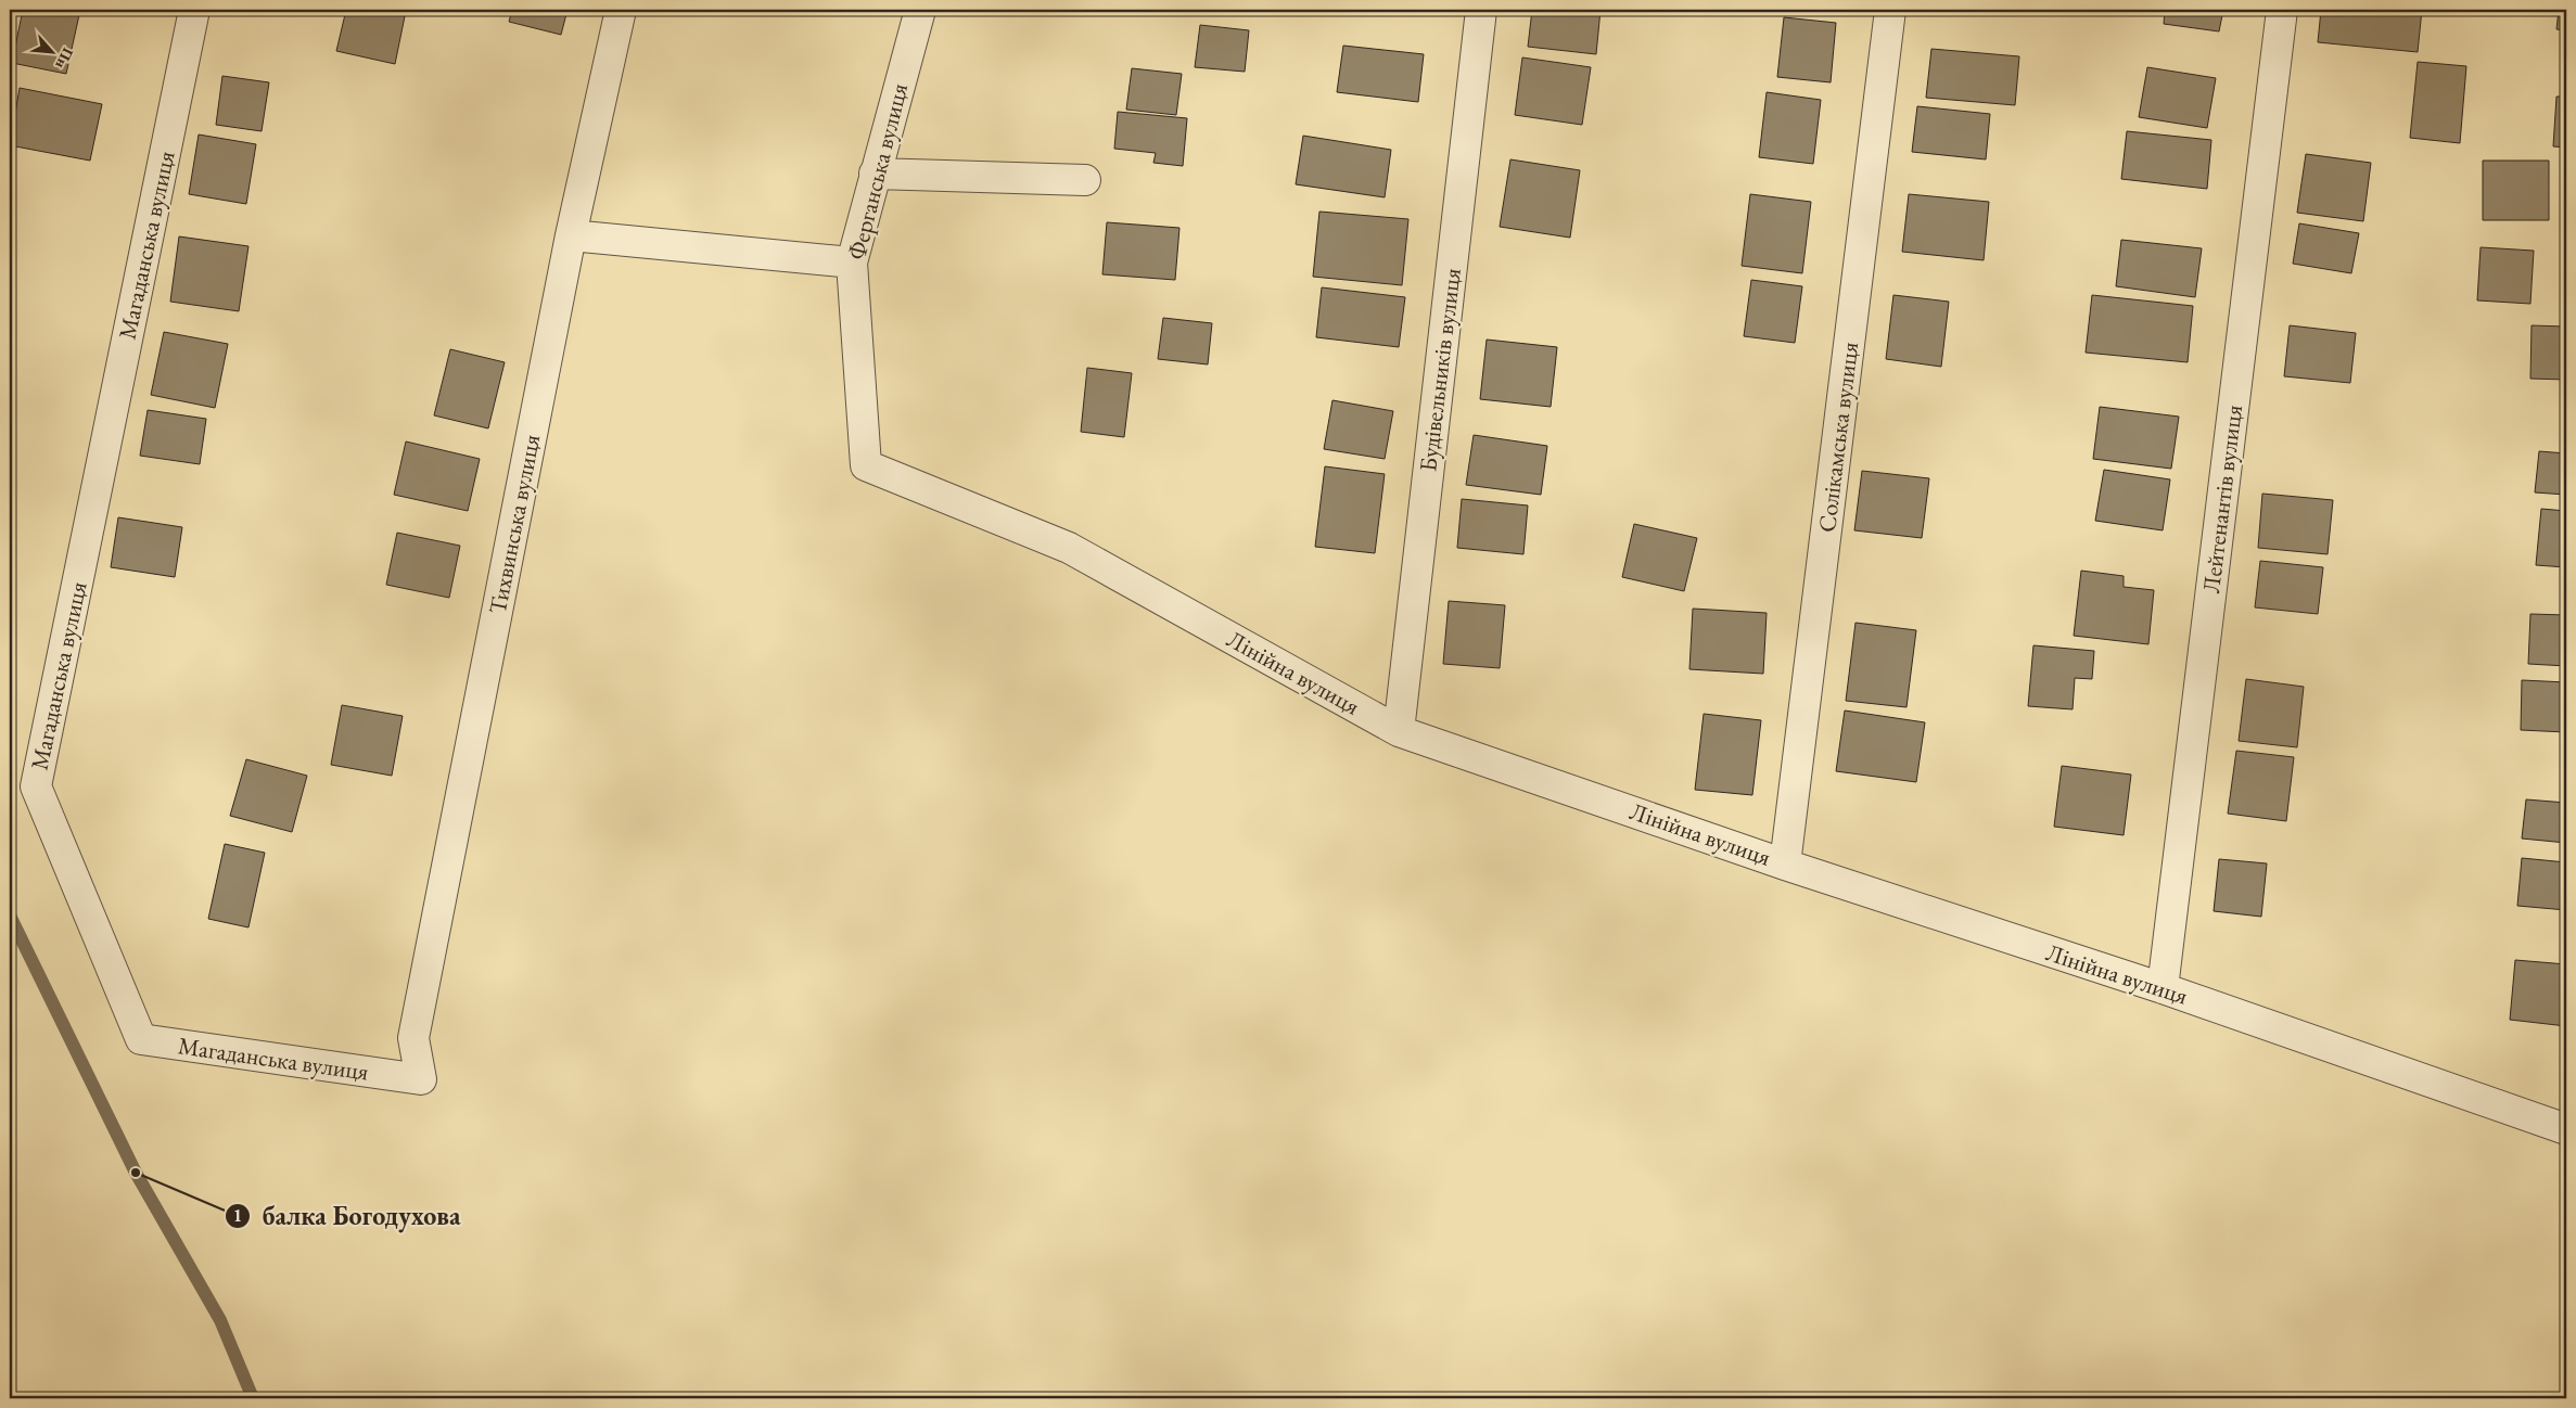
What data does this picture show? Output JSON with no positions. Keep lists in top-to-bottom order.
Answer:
{
  "streets": {
    "street": [
      "Ферганська вулиця",
      "Магаданська вулиця",
      "Будівельників вулиця",
      "Солікамська вулиця",
      "Лейтенантів вулиця",
      "Тихвинська вулиця",
      "Лінійна вулиця"
    ]
  },
  "crossings": [
    ["Ферганська вулиця", "Лінійна вулиця"],
    ["Магаданська вулиця", "Тихвинська вулиця"],
    ["Будівельників вулиця", "Лінійна вулиця"],
    ["Солікамська вулиця", "Лінійна вулиця"],
    ["Лейтенантів вулиця", "Лінійна вулиця"]
  ],
  "places": ["балка Богодухова"],
  "north": "bottom right"
}
